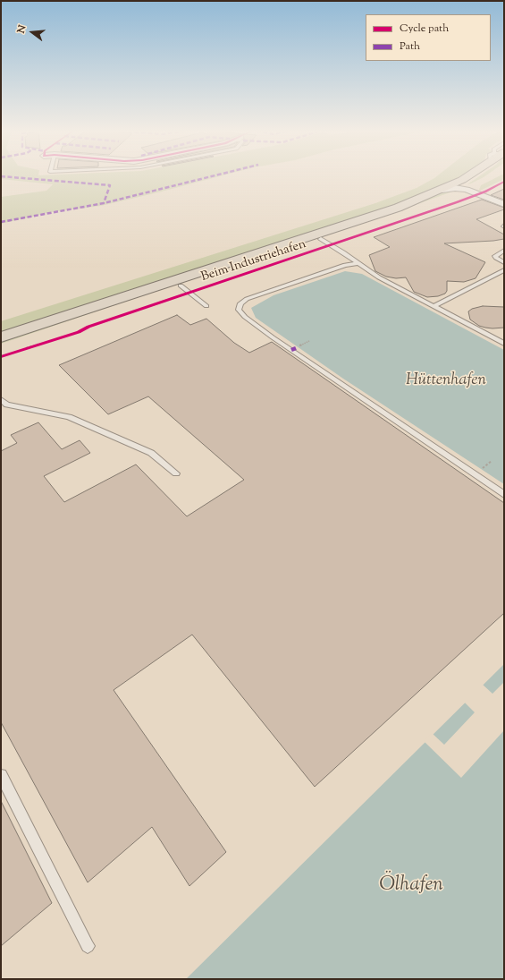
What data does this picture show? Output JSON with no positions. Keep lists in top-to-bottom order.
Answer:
{
  "streets": {
    "main road": ["Beim Industriehafen"]
  },
  "water": ["Hüttenhafen", "Ölhafen"],
  "legend": ["Cycle path", "Path"],
  "north": "left"
}
